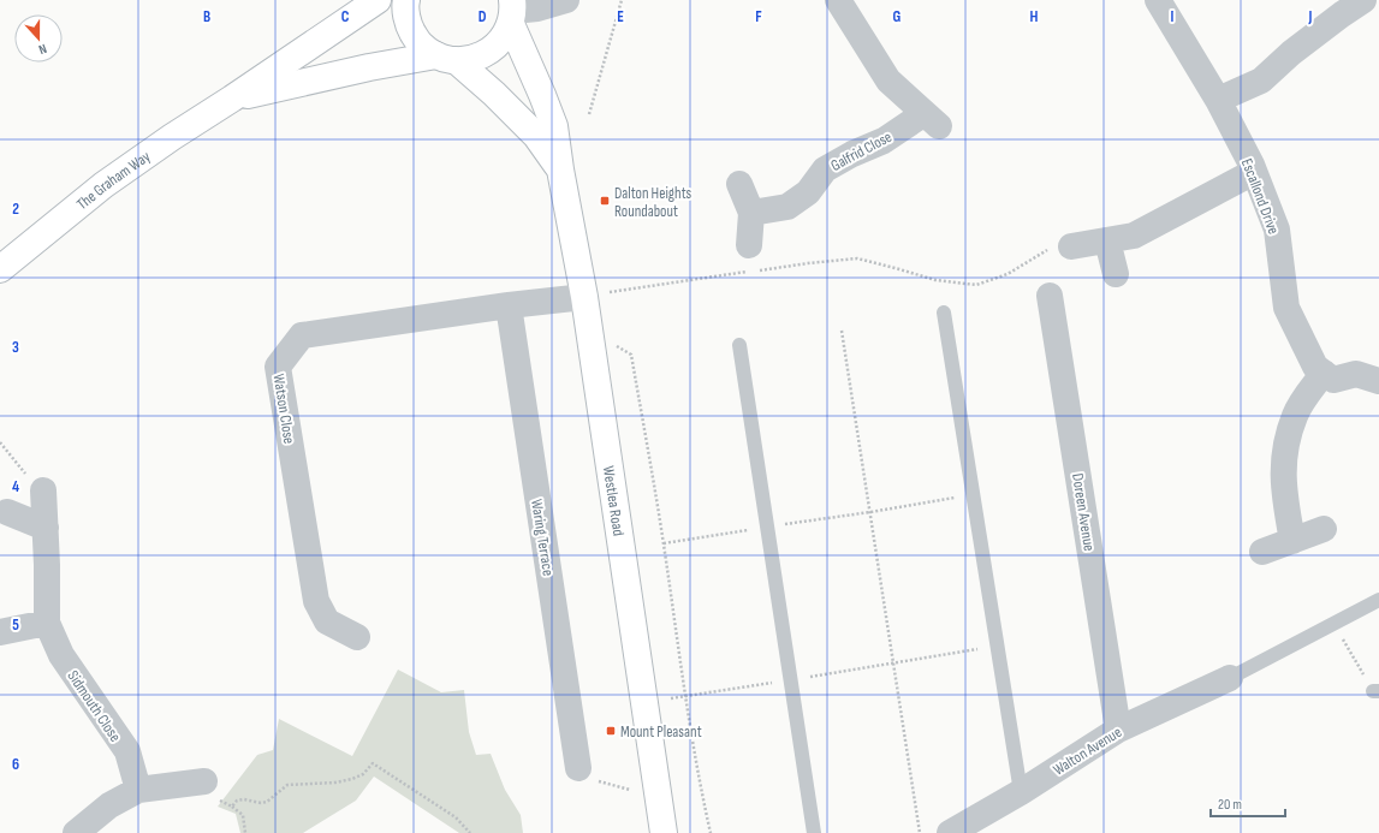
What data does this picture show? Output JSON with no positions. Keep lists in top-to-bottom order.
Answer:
{
  "streets": {
    "main road": ["The Graham Way", "Westlea Road"],
    "street": [
      "Galfrid Close",
      "Escallond Drive",
      "Watson Close",
      "Doreen Avenue",
      "Waring Terrace",
      "Sidmouth Close",
      "Walton Avenue"
    ]
  },
  "crossings": [
    ["The Graham Way", "Westlea Road"],
    ["Watson Close", "Westlea Road"],
    ["Watson Close", "Waring Terrace"],
    ["Doreen Avenue", "Walton Avenue"]
  ],
  "places": {
    "transit": ["Dalton Heights Roundabout", "Mount Pleasant"]
  },
  "scale_bar": "20 m",
  "north": "bottom",
  "grid": {
    "columns": [
      "B",
      "C",
      "D",
      "E",
      "F",
      "G",
      "H",
      "I",
      "J"
    ],
    "rows": [
      "2",
      "3",
      "4",
      "5",
      "6"
    ]
  }
}
